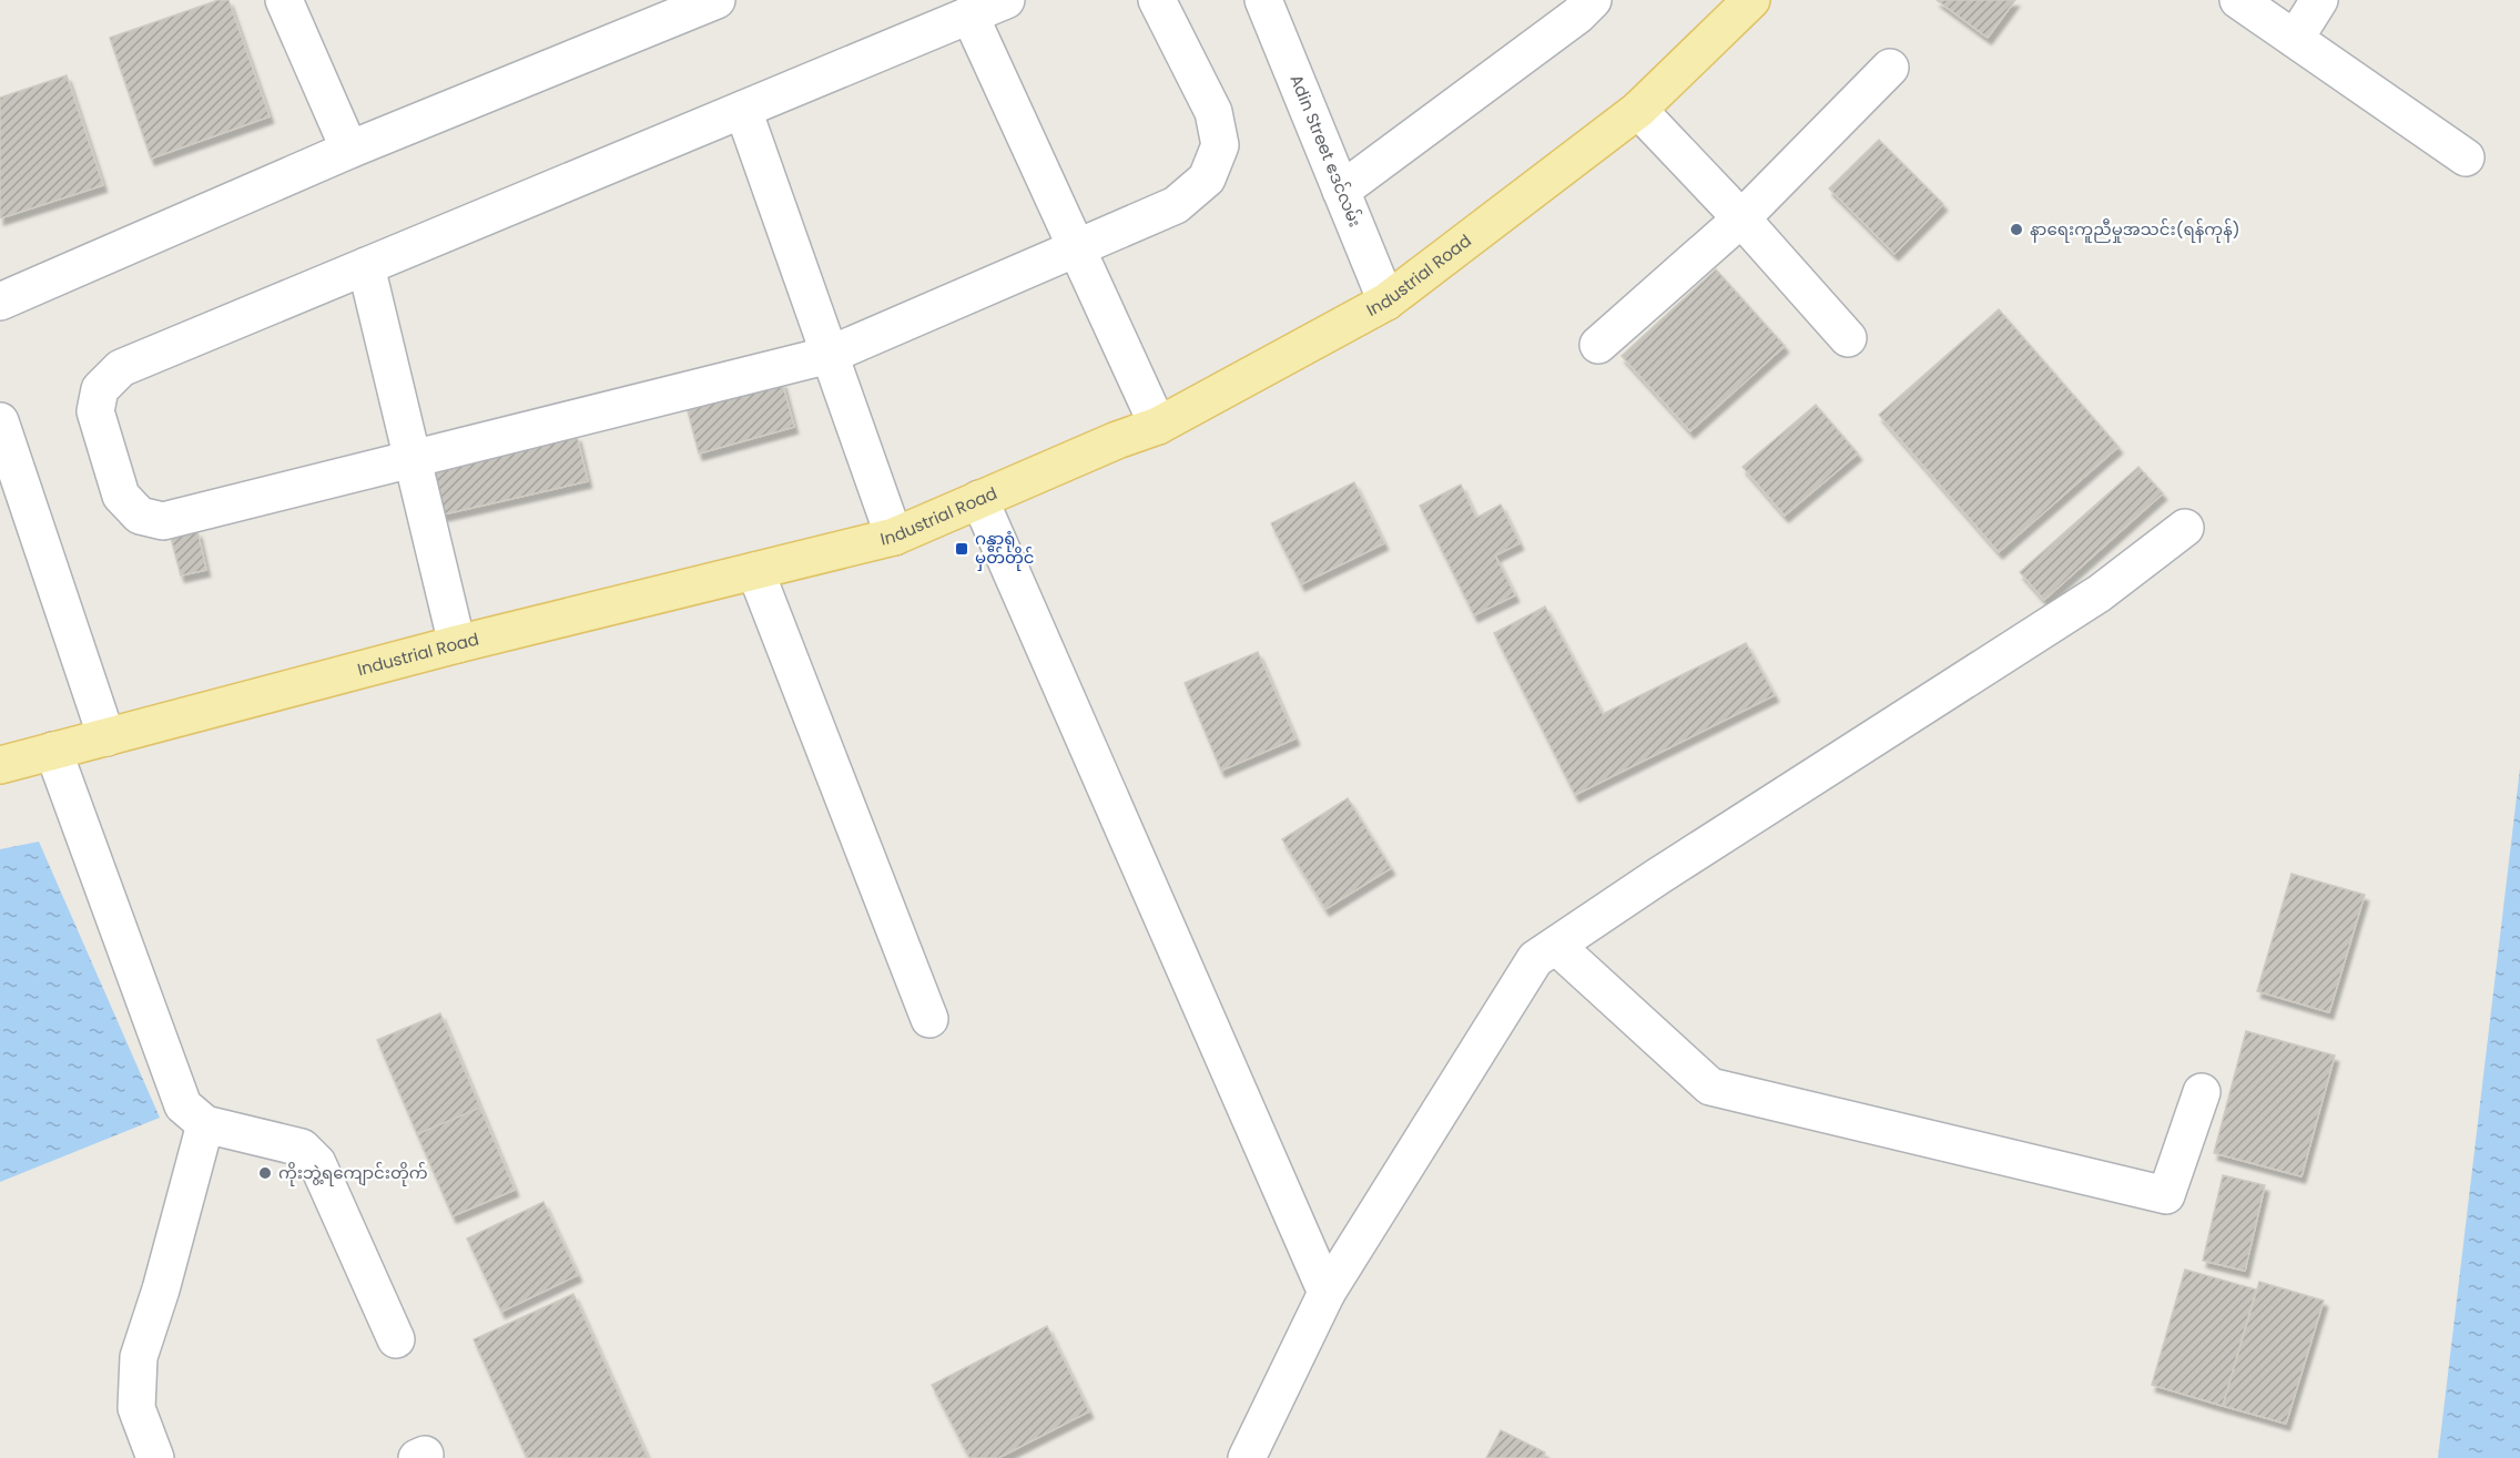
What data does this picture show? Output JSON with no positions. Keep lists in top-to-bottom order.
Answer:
{
  "streets": {
    "main road": ["Industrial Road"],
    "street": ["Adin Street ဧဒင်လမ်း"]
  },
  "crossings": [
    ["Adin Street ဧဒင်လမ်း", "Industrial Road"]
  ],
  "places": {
    "other": ["နာရေးကူညီမှုအသင်း(ရန်ကုန်)", "ကိုးဘွဲ့ရကျောင်းတိုက်"],
    "transit": ["ဂန္ဓာရုံ မှတ်တိုင်"]
  }
}
